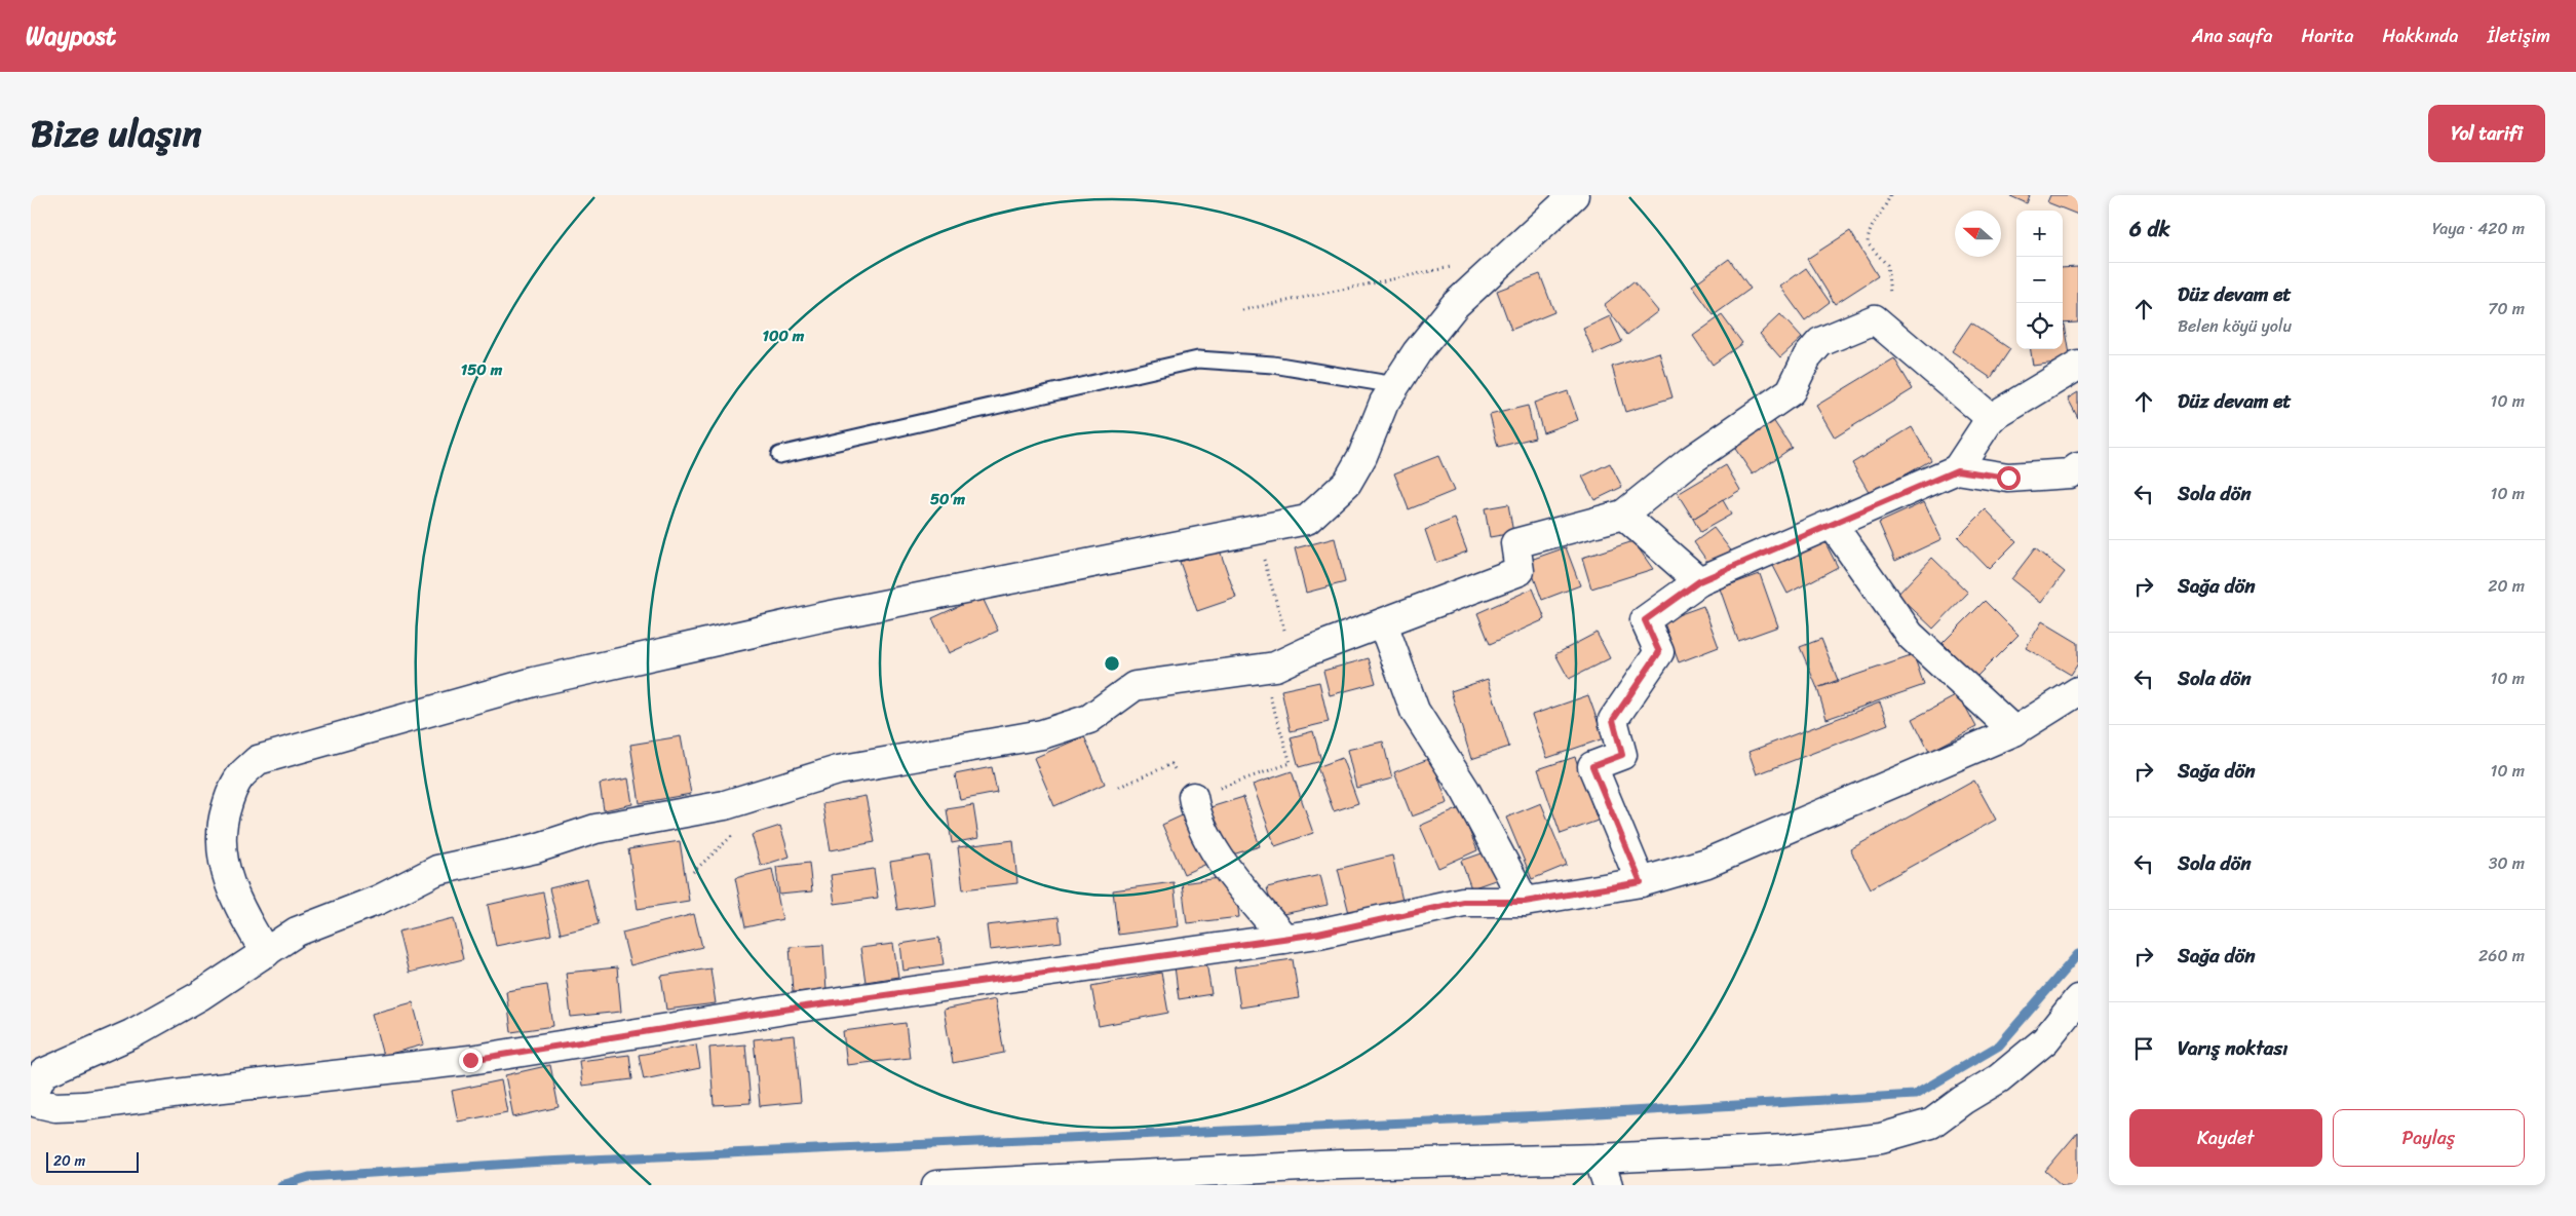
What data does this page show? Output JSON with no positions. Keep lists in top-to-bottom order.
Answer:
{
  "scale_bar": "20 m",
  "north": "left",
  "page": {
    "header": "Waypost",
    "nav": [
      "Ana sayfa",
      "Harita",
      "Hakkında",
      "İletişim"
    ],
    "title": "Bize ulaşın",
    "buttons": [
      "Yol tarifi",
      ["Kaydet", "Paylaş"]
    ],
    "heading": ["6 dk", "Yaya · 420 m"],
    "map_buttons": ["+", "−"],
    "list": [
      ["Düz devam et", "Belen köyü yolu", "70 m"],
      ["Düz devam et", "10 m"],
      ["Sola dön", "10 m"],
      ["Sağa dön", "20 m"],
      ["Sola dön", "10 m"],
      ["Sağa dön", "10 m"],
      ["Sola dön", "30 m"],
      ["Sağa dön", "260 m"],
      "Varış noktası"
    ],
    "scale": "20 m"
  },
  "rings": ["100 m", "150 m", "50 m"]
}
